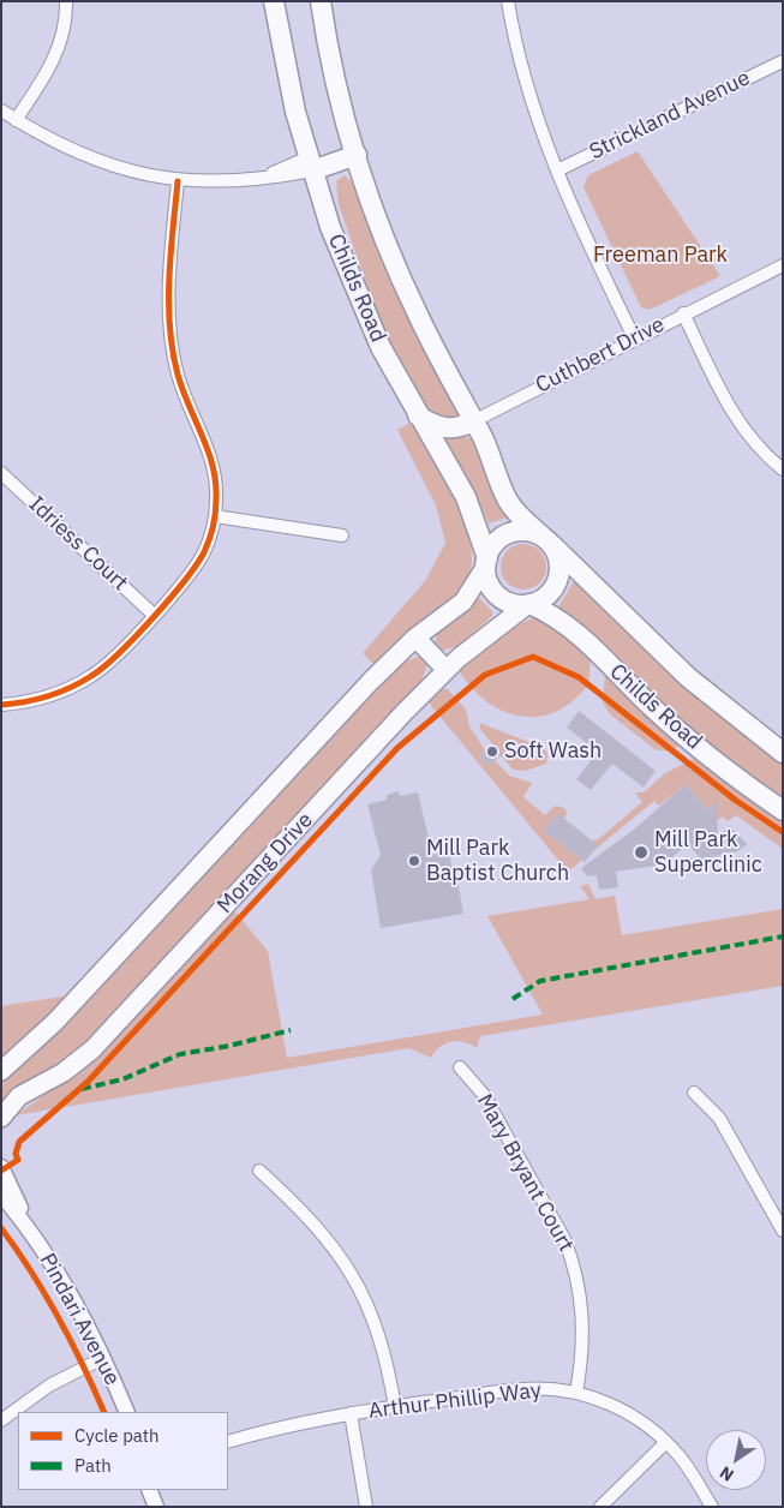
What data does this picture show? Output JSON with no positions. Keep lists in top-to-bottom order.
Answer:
{
  "streets": {
    "main road": ["Childs Road", "Cuthbert Drive", "Morang Drive"],
    "street": [
      "Strickland Avenue",
      "Idriess Court",
      "Mary Bryant Court",
      "Pindari Avenue",
      "Arthur Phillip Way"
    ]
  },
  "crossings": [
    ["Childs Road", "Cuthbert Drive"],
    ["Childs Road", "Morang Drive"],
    ["Mary Bryant Court", "Arthur Phillip Way"]
  ],
  "parks": ["Freeman Park"],
  "places": ["Soft Wash", "Mill Park Superclinic", "Mill Park Baptist Church"],
  "legend": ["Cycle path", "Path"],
  "north": "bottom left"
}
